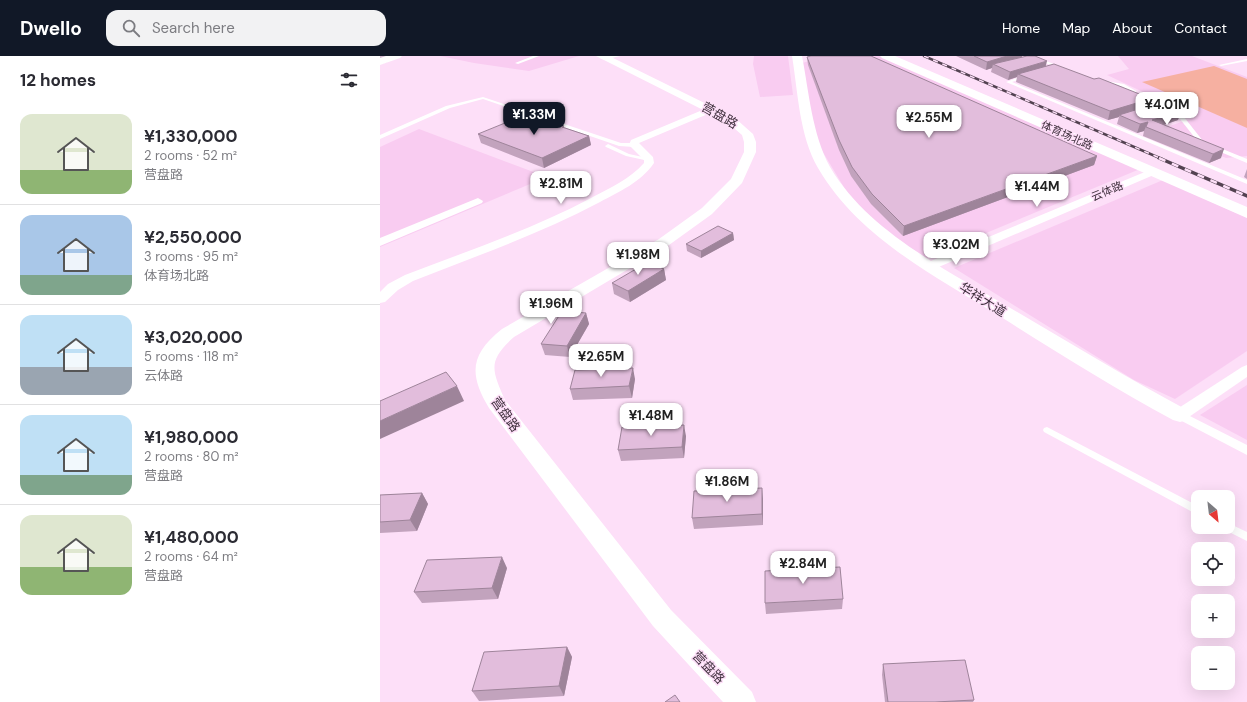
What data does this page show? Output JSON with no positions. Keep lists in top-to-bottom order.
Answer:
{
  "streets": {
    "main road": ["体育场北路"],
    "street": ["营盘路", "云体路", "华祥大道"]
  },
  "crossings": [
    ["体育场北路", "云体路"],
    ["云体路", "华祥大道"]
  ],
  "north": "bottom right",
  "page": {
    "header": "Dwello",
    "search": "Search here",
    "nav": [
      "Home",
      "Map",
      "About",
      "Contact"
    ],
    "heading": "12 homes",
    "price": [
      "¥4.01M",
      "¥1.33M",
      "¥2.55M",
      "¥2.81M",
      "¥1.44M",
      "¥3.02M",
      "¥1.98M",
      "¥1.96M",
      "¥2.65M",
      "¥1.48M",
      "¥1.86M",
      "¥2.84M"
    ],
    "list": [
      {
        "name": "¥1,330,000",
        "note": "2 rooms · 52 m² · 营盘路"
      },
      {
        "name": "¥2,550,000",
        "note": "3 rooms · 95 m² · 体育场北路"
      },
      {
        "name": "¥3,020,000",
        "note": "5 rooms · 118 m² · 云体路"
      },
      {
        "name": "¥1,980,000",
        "note": "2 rooms · 80 m² · 营盘路"
      },
      {
        "name": "¥1,480,000",
        "note": "2 rooms · 64 m² · 营盘路"
      }
    ],
    "map_buttons": ["+", "−"]
  }
}
